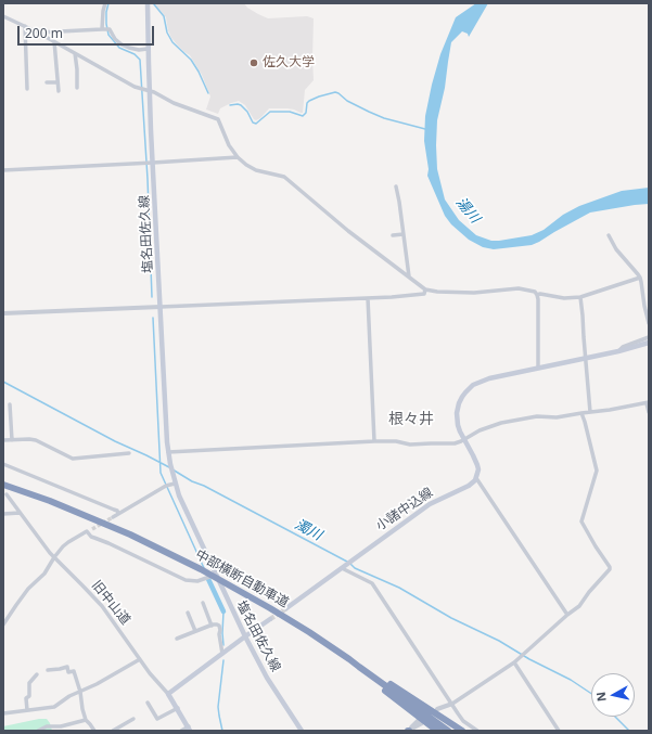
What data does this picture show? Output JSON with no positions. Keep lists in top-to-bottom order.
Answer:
{
  "streets": {
    "highway": ["中部横断自動車道"],
    "main road": ["塩名田佐久線", "小諸中込線", "旧中山道"]
  },
  "districts": ["根々井"],
  "water": ["湯川", "濁川"],
  "places": ["佐久大学"],
  "scale_bar": "200 m",
  "north": "left"
}
